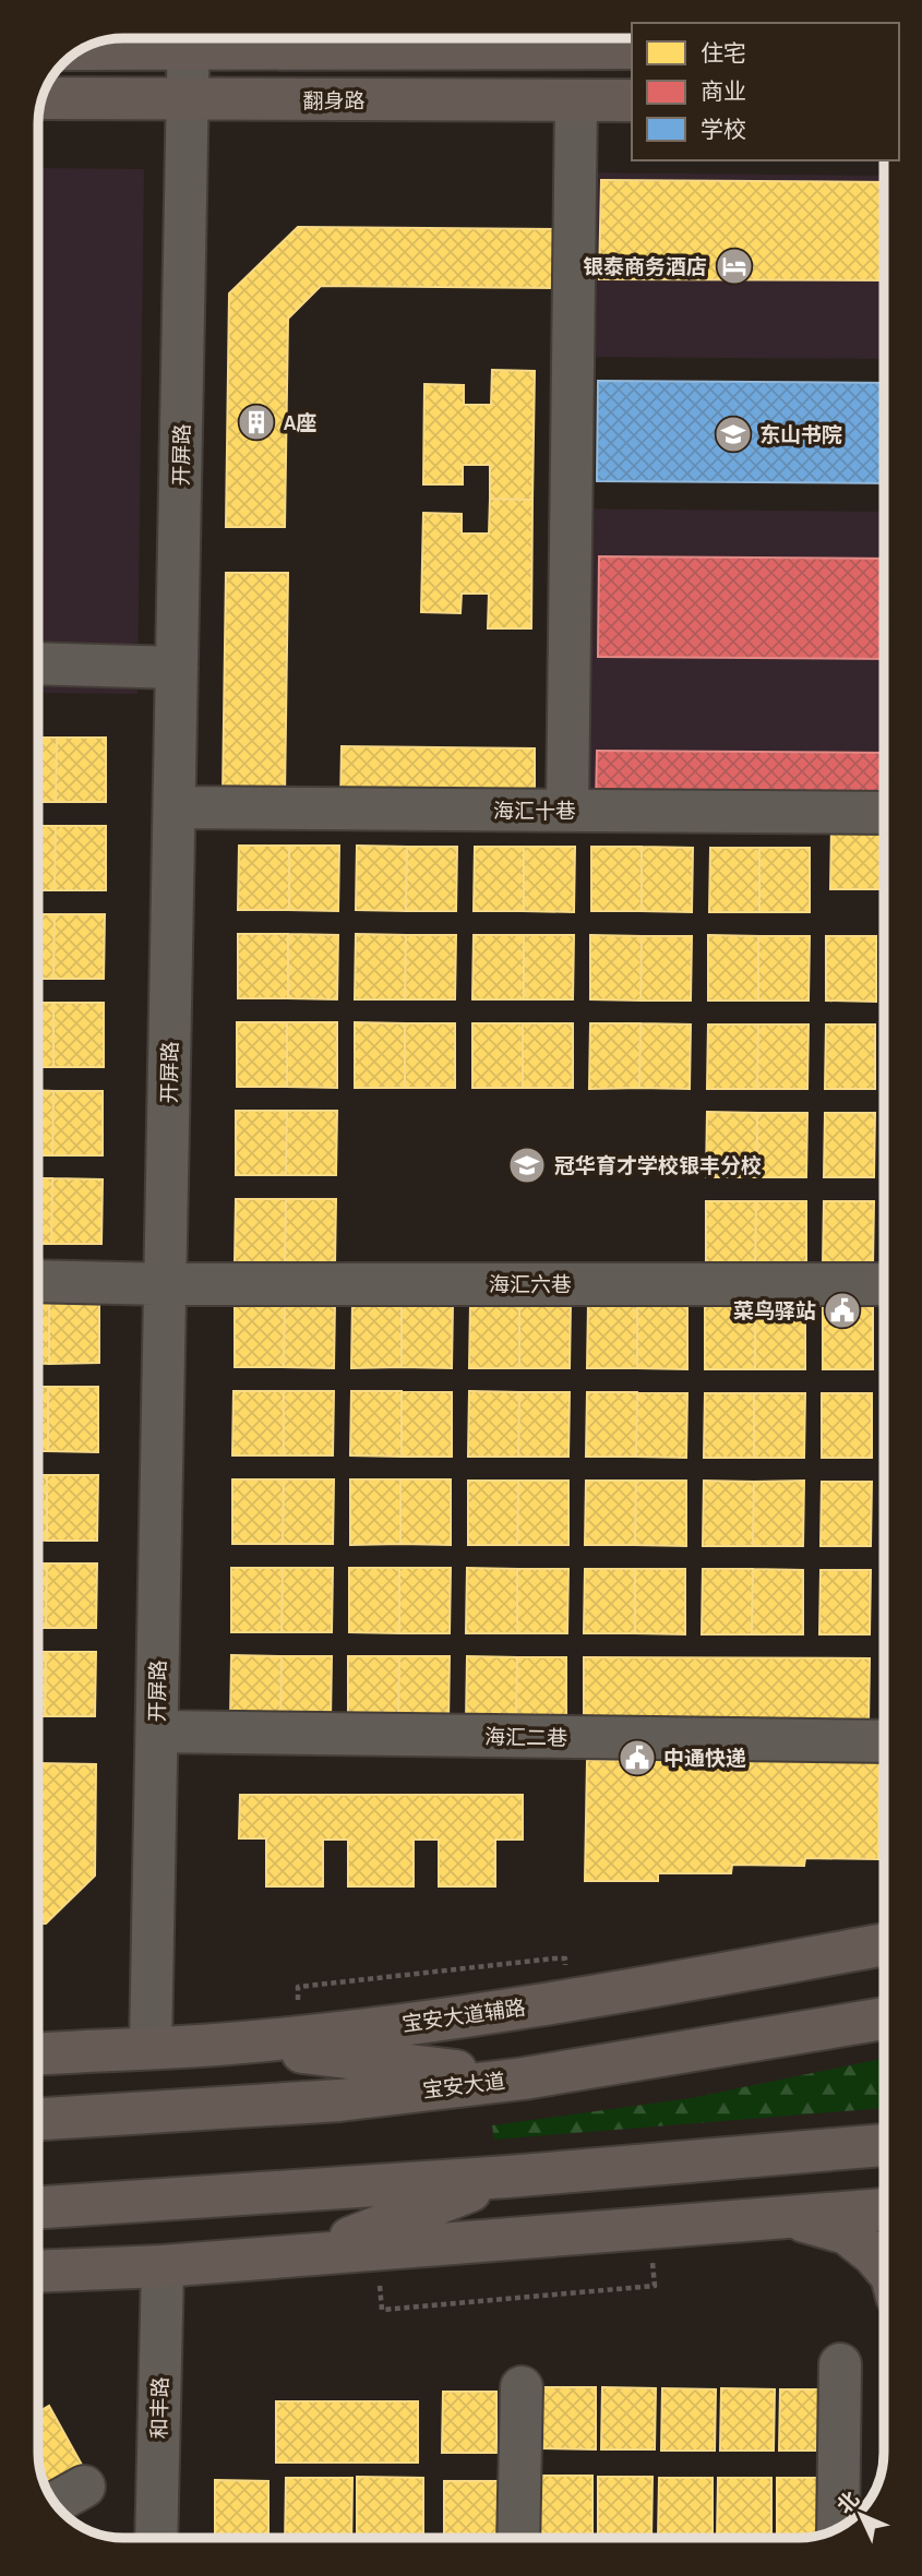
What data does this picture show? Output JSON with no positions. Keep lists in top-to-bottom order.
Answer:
{
  "streets": {
    "main road": ["翻身路", "宝安大道辅路", "宝安大道"],
    "street": [
      "开屏路",
      "海汇十巷",
      "海汇六巷",
      "海汇二巷",
      "和丰路"
    ]
  },
  "crossings": [
    ["翻身路", "开屏路"],
    ["开屏路", "海汇十巷"],
    ["开屏路", "海汇六巷"],
    ["开屏路", "海汇二巷"],
    ["开屏路", "宝安大道辅路"]
  ],
  "places": {
    "hotel": ["银泰商务酒店"],
    "building": ["A座"],
    "school or university": ["东山书院", "冠华育才学校银丰分校"],
    "public building": ["菜鸟驿站", "中通快递"]
  },
  "legend": ["住宅", "商业", "学校"],
  "north": "top left"
}
